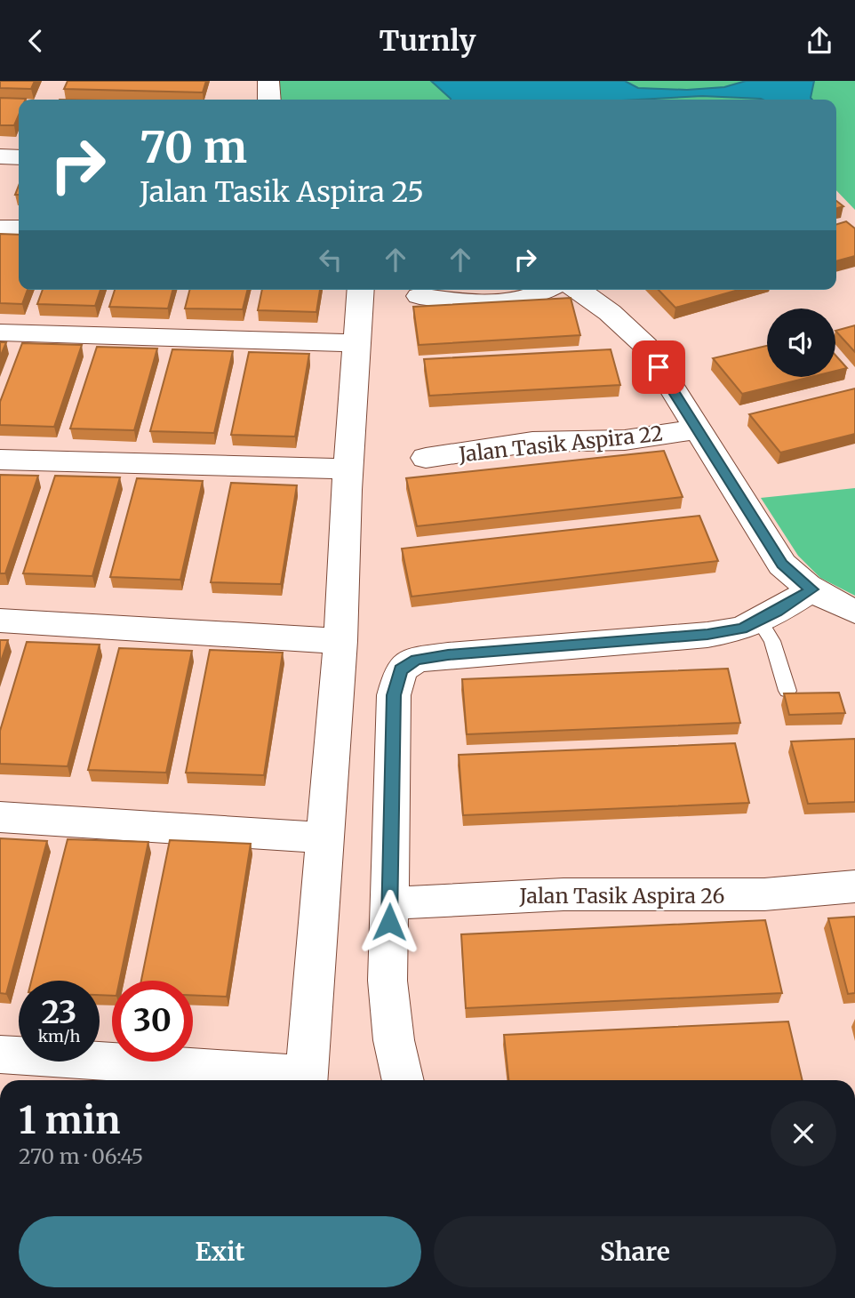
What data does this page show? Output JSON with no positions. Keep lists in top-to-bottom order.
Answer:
{
  "streets": {
    "street": ["Jalan Tasik Aspira 22", "Jalan Tasik Aspira 26"]
  },
  "page": {
    "header": "Turnly",
    "turn": ["70 m", "Jalan Tasik Aspira 25"],
    "speed": "23 km/h",
    "limit": "30",
    "heading": ["1 min", "270 m · 06:45"],
    "buttons": ["Exit", "Share"]
  }
}
